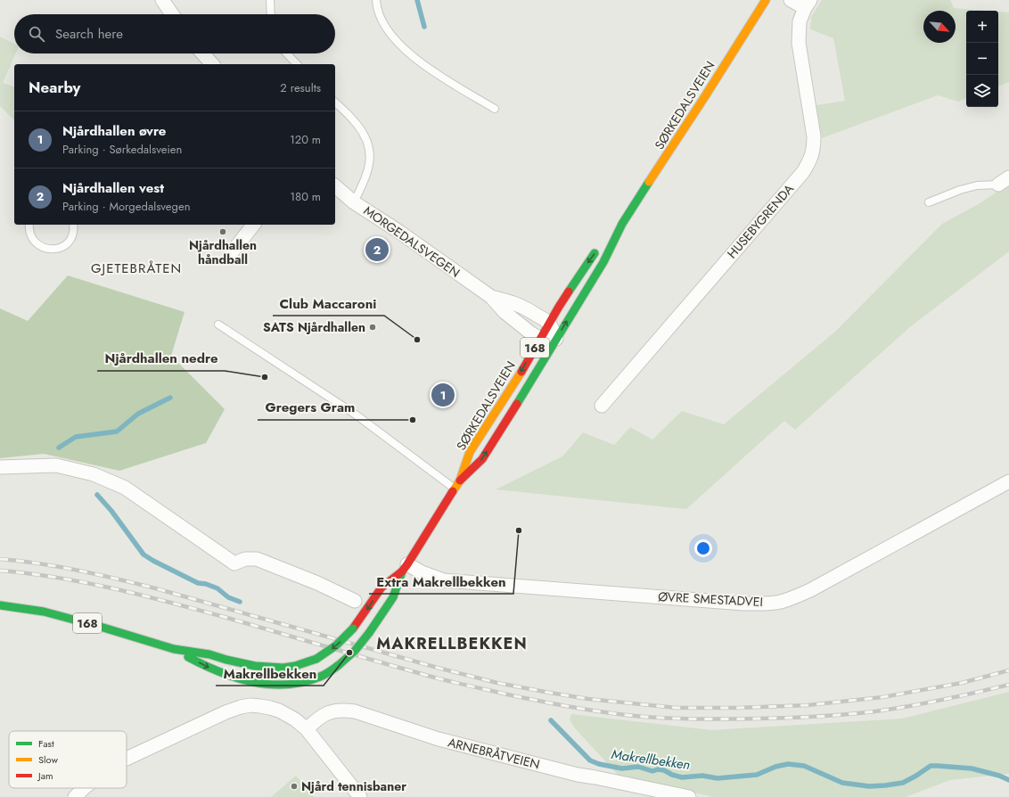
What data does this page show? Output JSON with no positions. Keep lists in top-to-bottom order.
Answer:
{
  "streets": {
    "main road": ["SØRKEDALSVEIEN", "168"],
    "street": [
      "HUSEBYGRENDA",
      "MORGEDALSVEGEN",
      "ØVRE SMESTADVEI",
      "ARNEBRÅTVEIEN"
    ]
  },
  "crossings": [
    ["SØRKEDALSVEIEN", "MORGEDALSVEGEN"],
    ["SØRKEDALSVEIEN", "ØVRE SMESTADVEI"]
  ],
  "districts": ["GJETEBRÅTEN", "MAKRELLBEKKEN"],
  "water": ["Makrellbekken"],
  "places": [
    "Njårdhallen håndball",
    "SATS Njårdhallen",
    "Club Maccaroni",
    "Njårdhallen nedre",
    "Gregers Gram",
    "Extra Makrellbekken",
    "Makrellbekken",
    "Njård tennisbaner"
  ],
  "legend": ["Fast", "Slow", "Jam"],
  "north": "bottom right",
  "page": {
    "map_buttons": ["+", "−"],
    "search": "Search here",
    "heading": ["Nearby", "2 results"],
    "list": [
      {
        "mark": "1",
        "name": "Njårdhallen øvre",
        "note": "Parking · Sørkedalsveien",
        "value": "120 m"
      },
      {
        "mark": "2",
        "name": "Njårdhallen vest",
        "note": "Parking · Morgedalsvegen",
        "value": "180 m"
      }
    ],
    "pins": ["2", "1"]
  }
}
